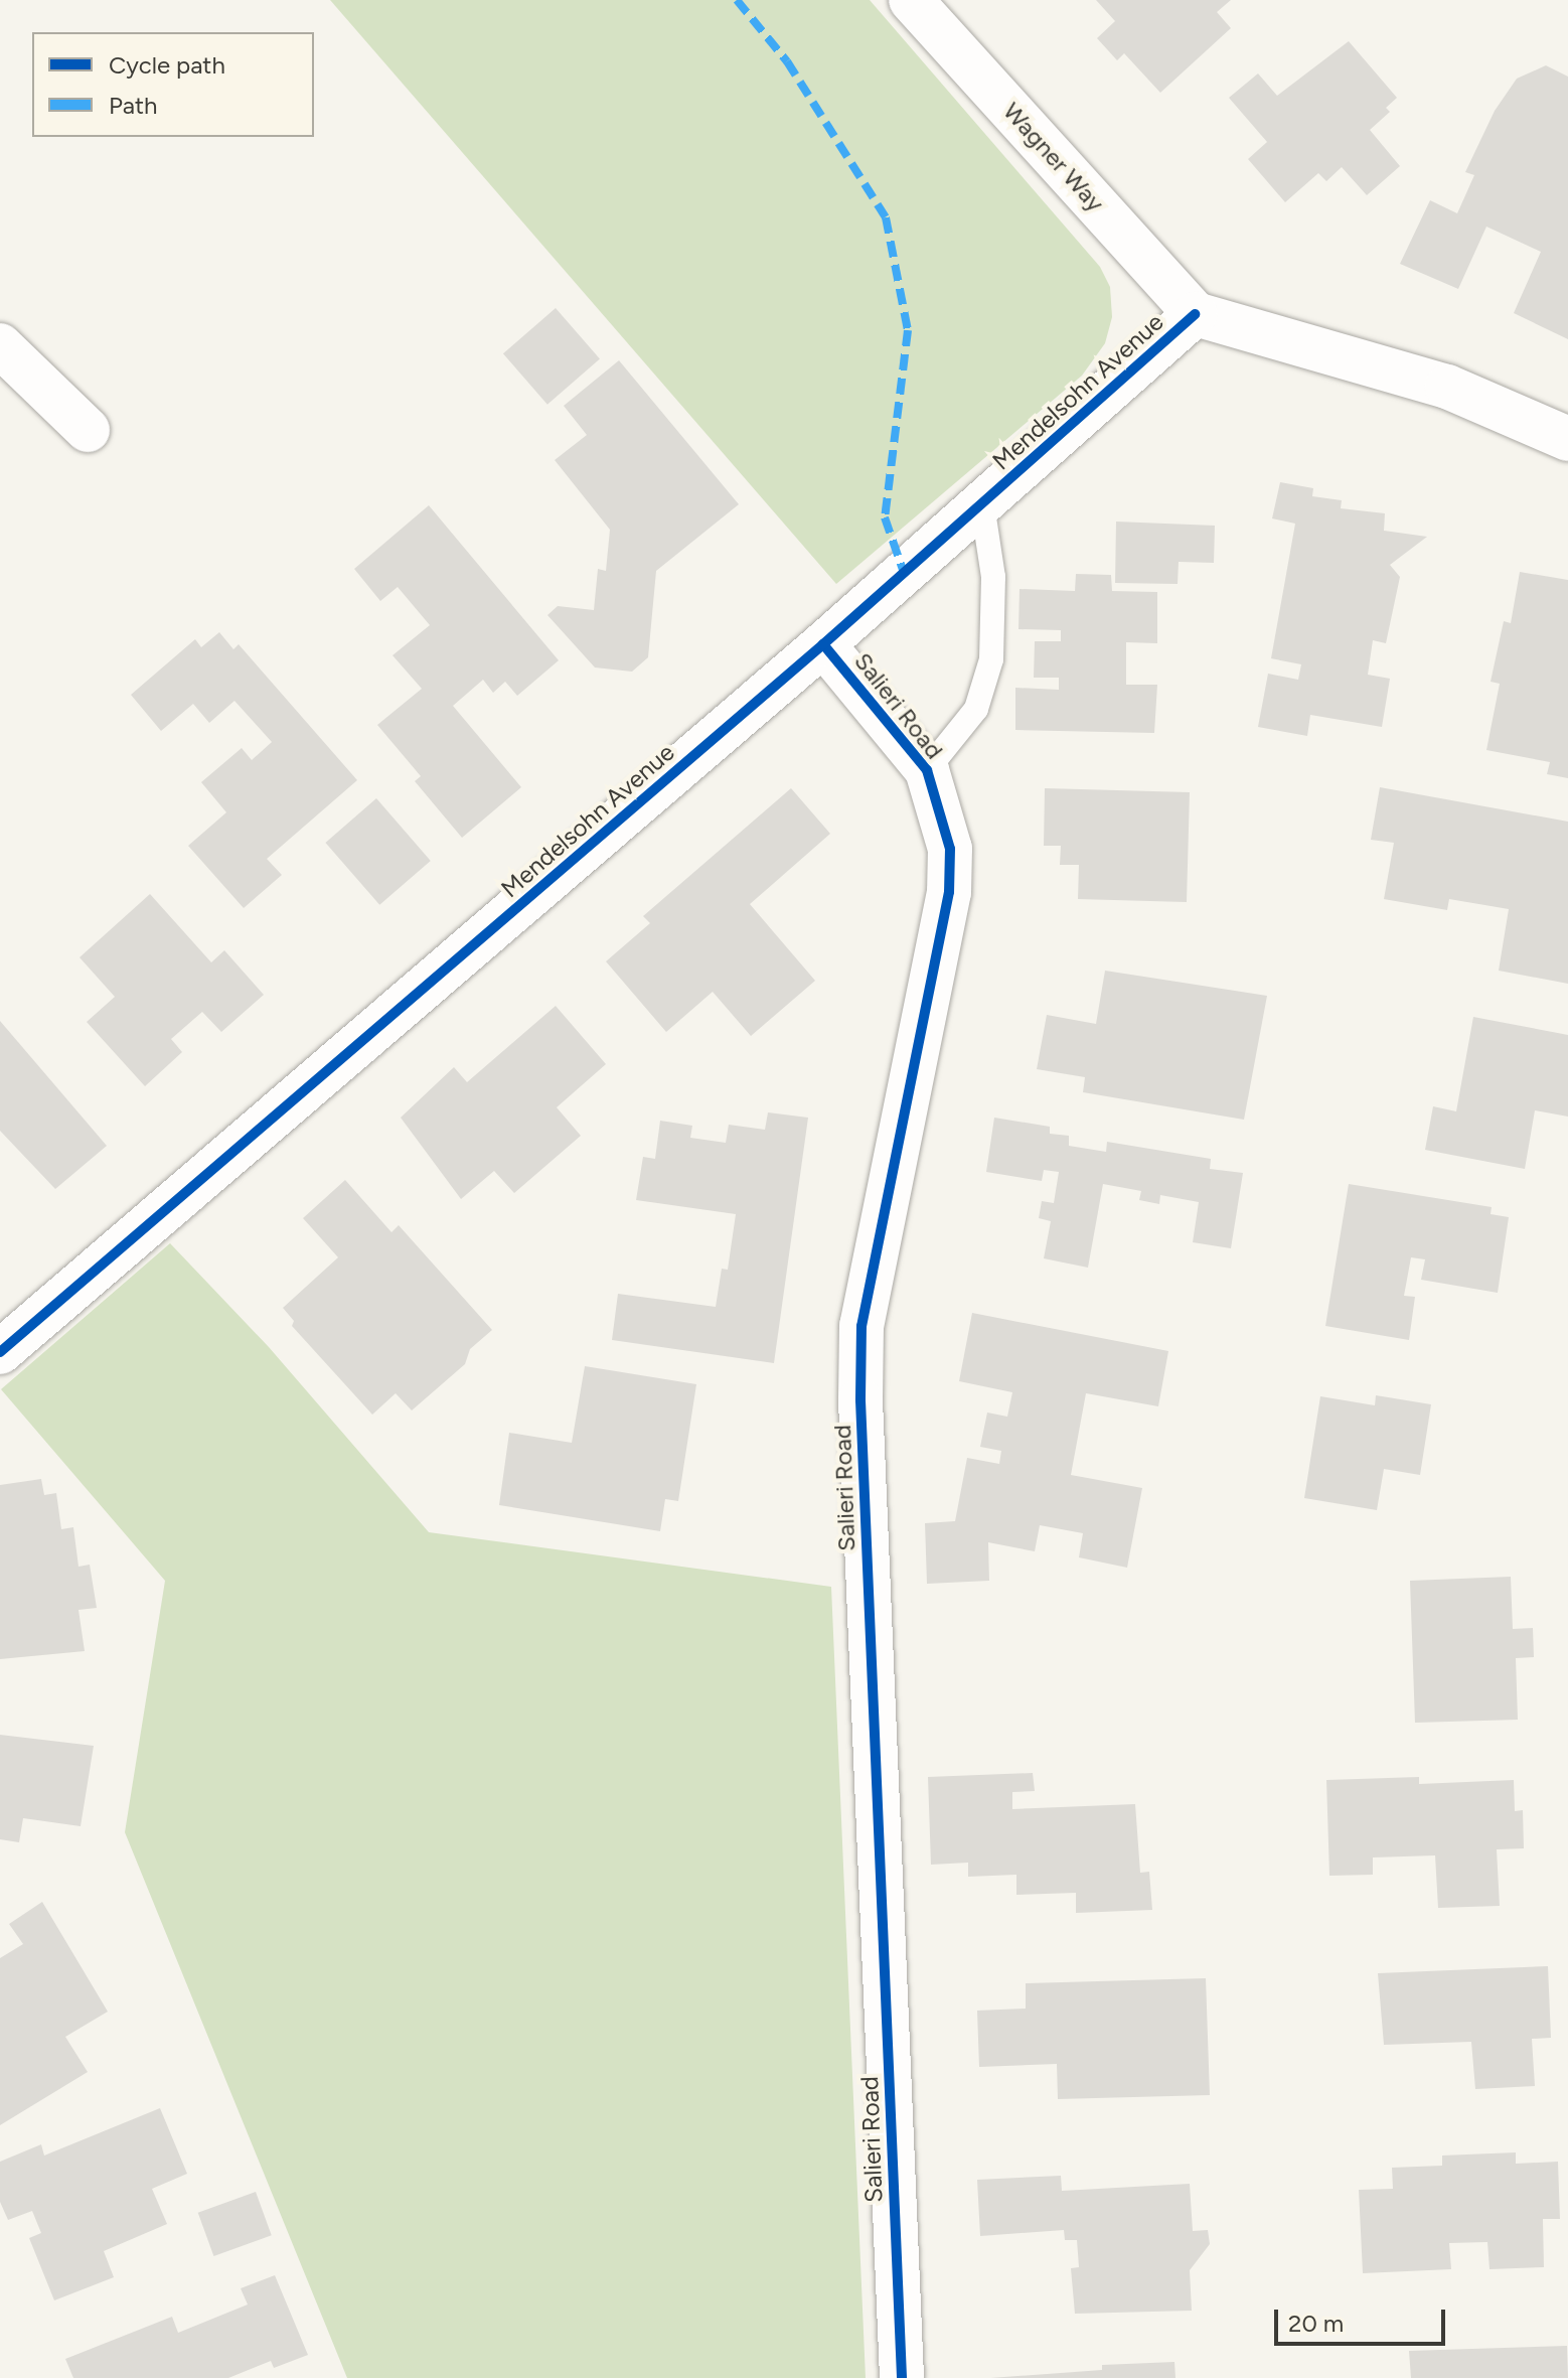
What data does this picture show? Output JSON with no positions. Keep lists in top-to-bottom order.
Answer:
{
  "streets": {
    "street": ["Wagner Way", "Mendelsohn Avenue", "Salieri Road"]
  },
  "crossings": [
    ["Wagner Way", "Mendelsohn Avenue"],
    ["Mendelsohn Avenue", "Salieri Road"]
  ],
  "legend": ["Cycle path", "Path"],
  "scale_bar": "20 m"
}
